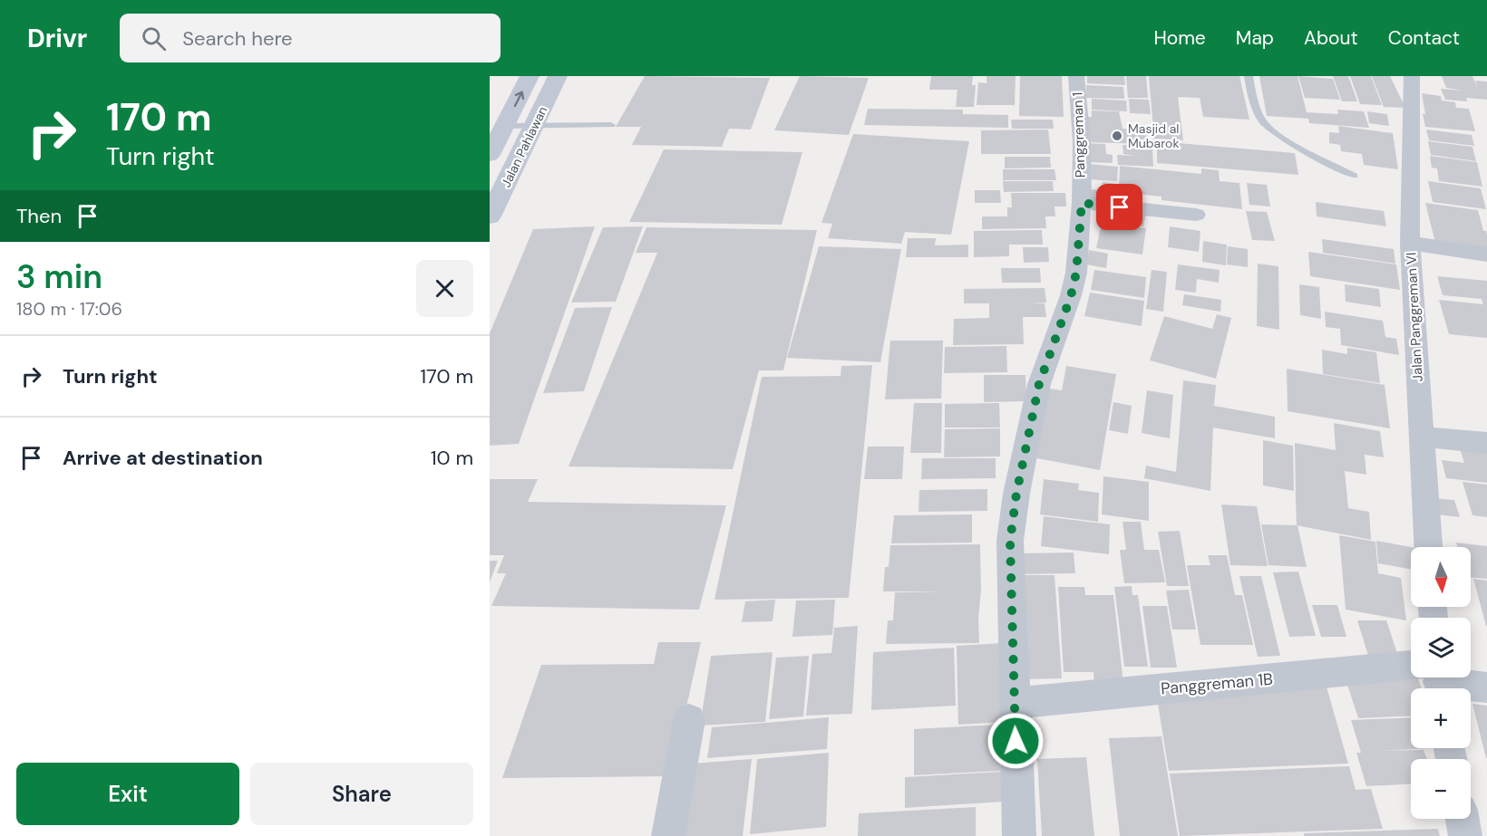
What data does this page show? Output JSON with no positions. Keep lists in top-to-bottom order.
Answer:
{
  "streets": {
    "main road": ["Jalan Pahlawan"],
    "street": ["Panggreman 1", "Jalan Panggreman VI", "Panggreman 1B"]
  },
  "crossings": [
    ["Panggreman 1", "Panggreman 1B"]
  ],
  "places": ["Masjid al Mubarok"],
  "north": "bottom",
  "page": {
    "header": "Drivr",
    "search": "Search here",
    "nav": [
      "Home",
      "Map",
      "About",
      "Contact"
    ],
    "turn": ["170 m", "Turn right"],
    "then": "Then",
    "heading": ["3 min", "180 m · 17:06"],
    "list": [
      {
        "name": "Turn right",
        "value": "170 m"
      },
      {
        "name": "Arrive at destination",
        "value": "10 m"
      }
    ],
    "map_buttons": ["+", "−"],
    "buttons": ["Exit", "Share"]
  }
}
